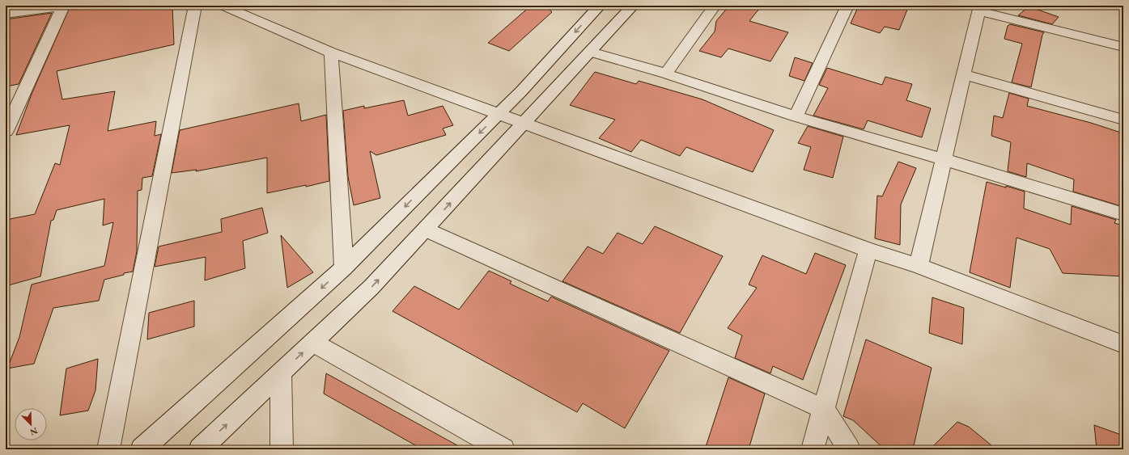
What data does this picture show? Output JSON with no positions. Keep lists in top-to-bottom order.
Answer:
{
  "north": "bottom right"
}
